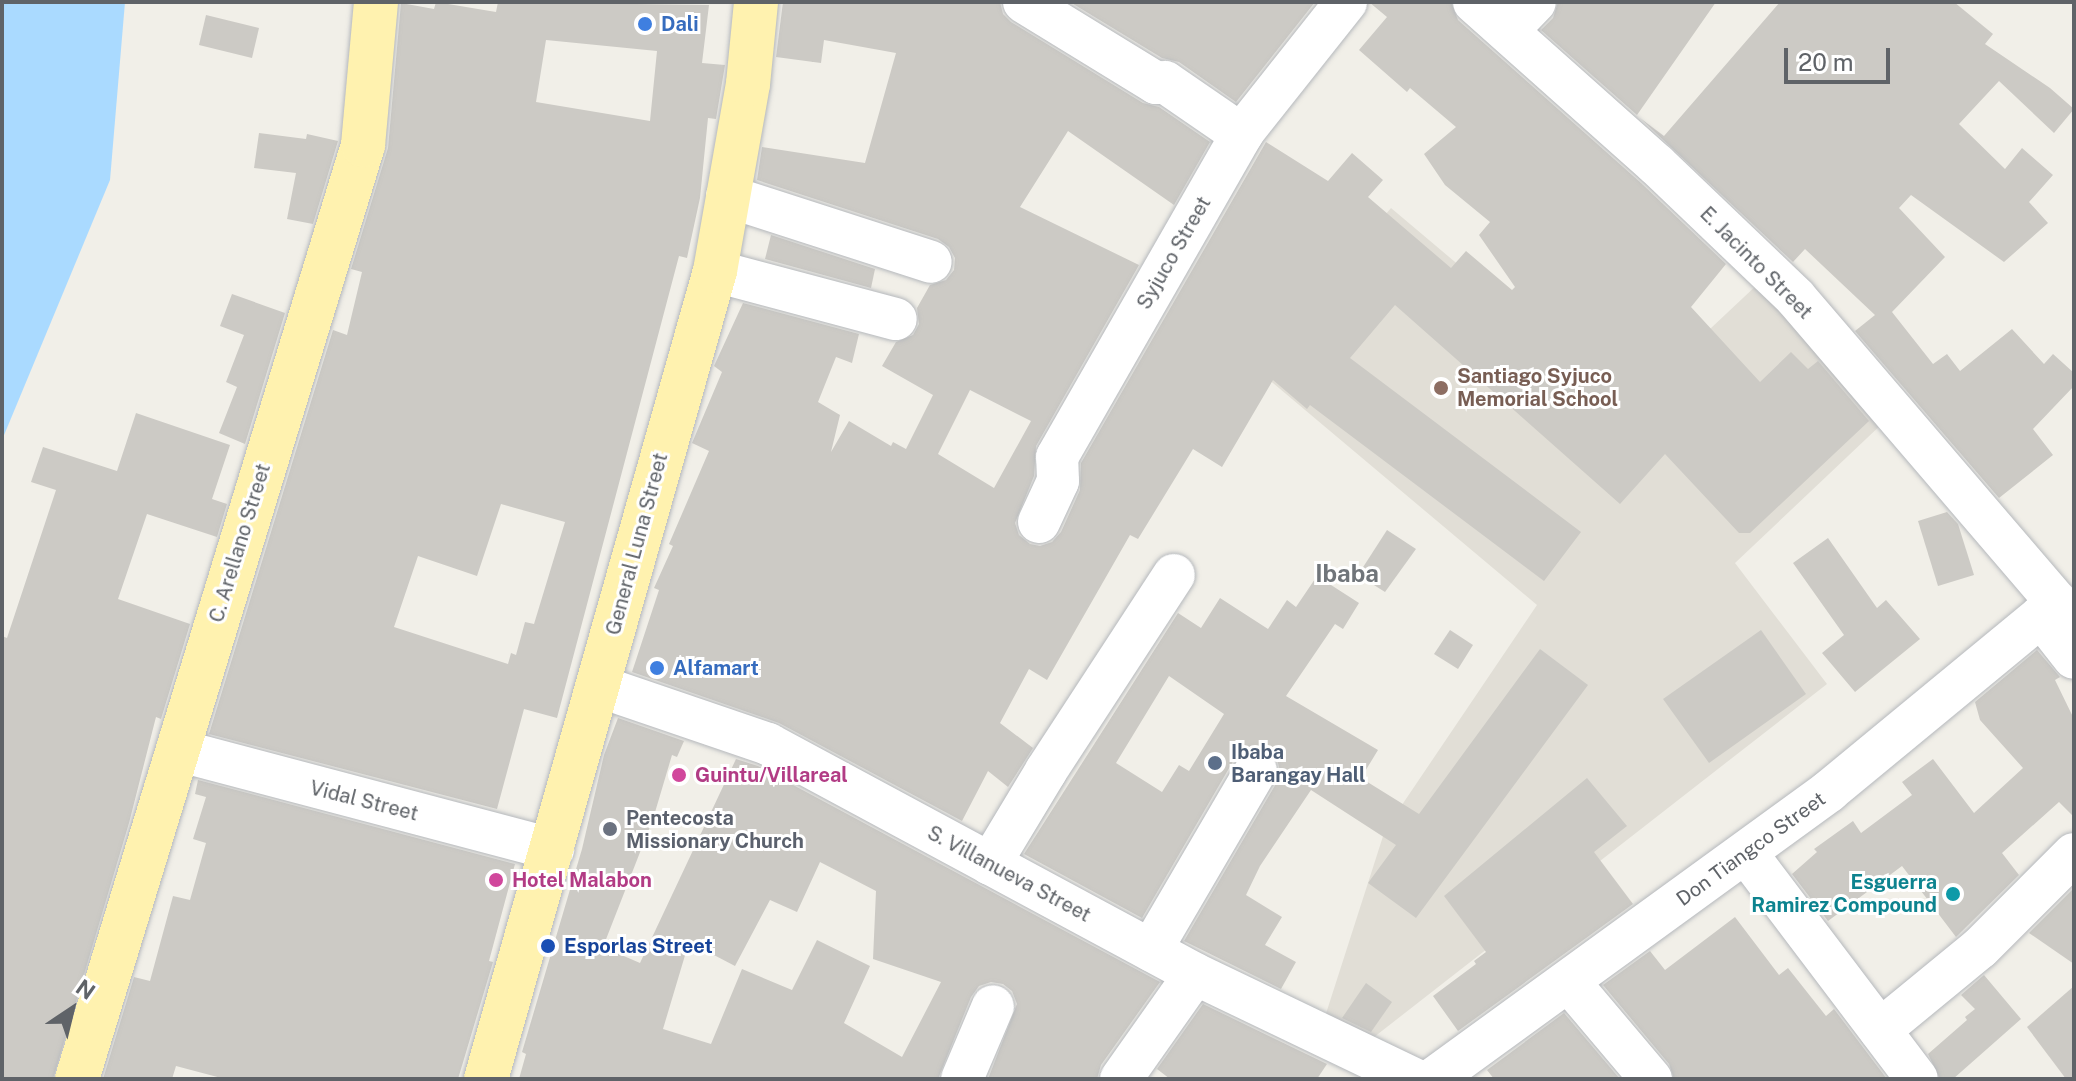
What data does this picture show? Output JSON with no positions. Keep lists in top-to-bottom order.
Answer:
{
  "streets": {
    "main road": ["C. Arellano Street", "General Luna Street"],
    "street": [
      "Syjuco Street",
      "E. Jacinto Street",
      "Vidal Street",
      "Don Tiangco Street",
      "S. Villanueva Street"
    ]
  },
  "crossings": [
    ["E. Jacinto Street", "Don Tiangco Street"],
    ["C. Arellano Street", "Vidal Street"],
    ["General Luna Street", "Vidal Street"],
    ["General Luna Street", "S. Villanueva Street"]
  ],
  "districts": ["Ibaba"],
  "places": [
    "Dali",
    "Santiago Syjuco Memorial School",
    "Alfamart",
    "Ibaba Barangay Hall",
    "Guintu/Villareal",
    "Pentecosta Missionary Church",
    "Hotel Malabon",
    "Esguerra Ramirez Compound",
    "Esporlas Street"
  ],
  "scale_bar": "20 m",
  "north": "top right"
}
